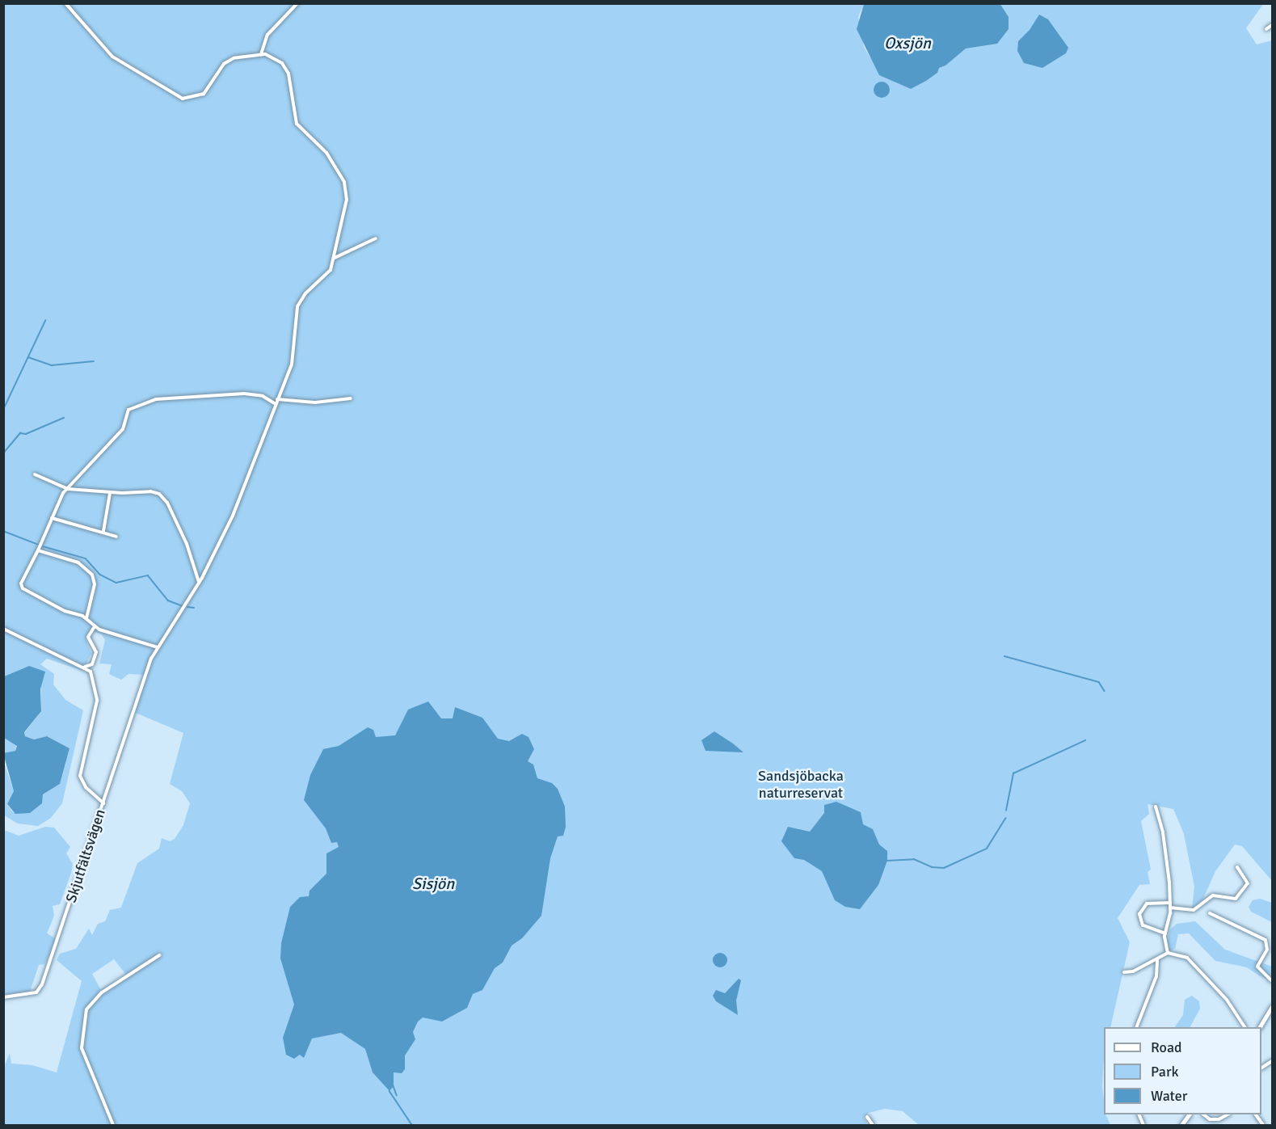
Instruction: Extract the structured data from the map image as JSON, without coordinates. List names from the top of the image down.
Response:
{
  "streets": {
    "street": ["Skjutfältsvägen"]
  },
  "water": ["Oxsjön", "Sisjön"],
  "parks": ["Sandsjöbacka naturreservat"],
  "legend": ["Road", "Park", "Water"]
}
